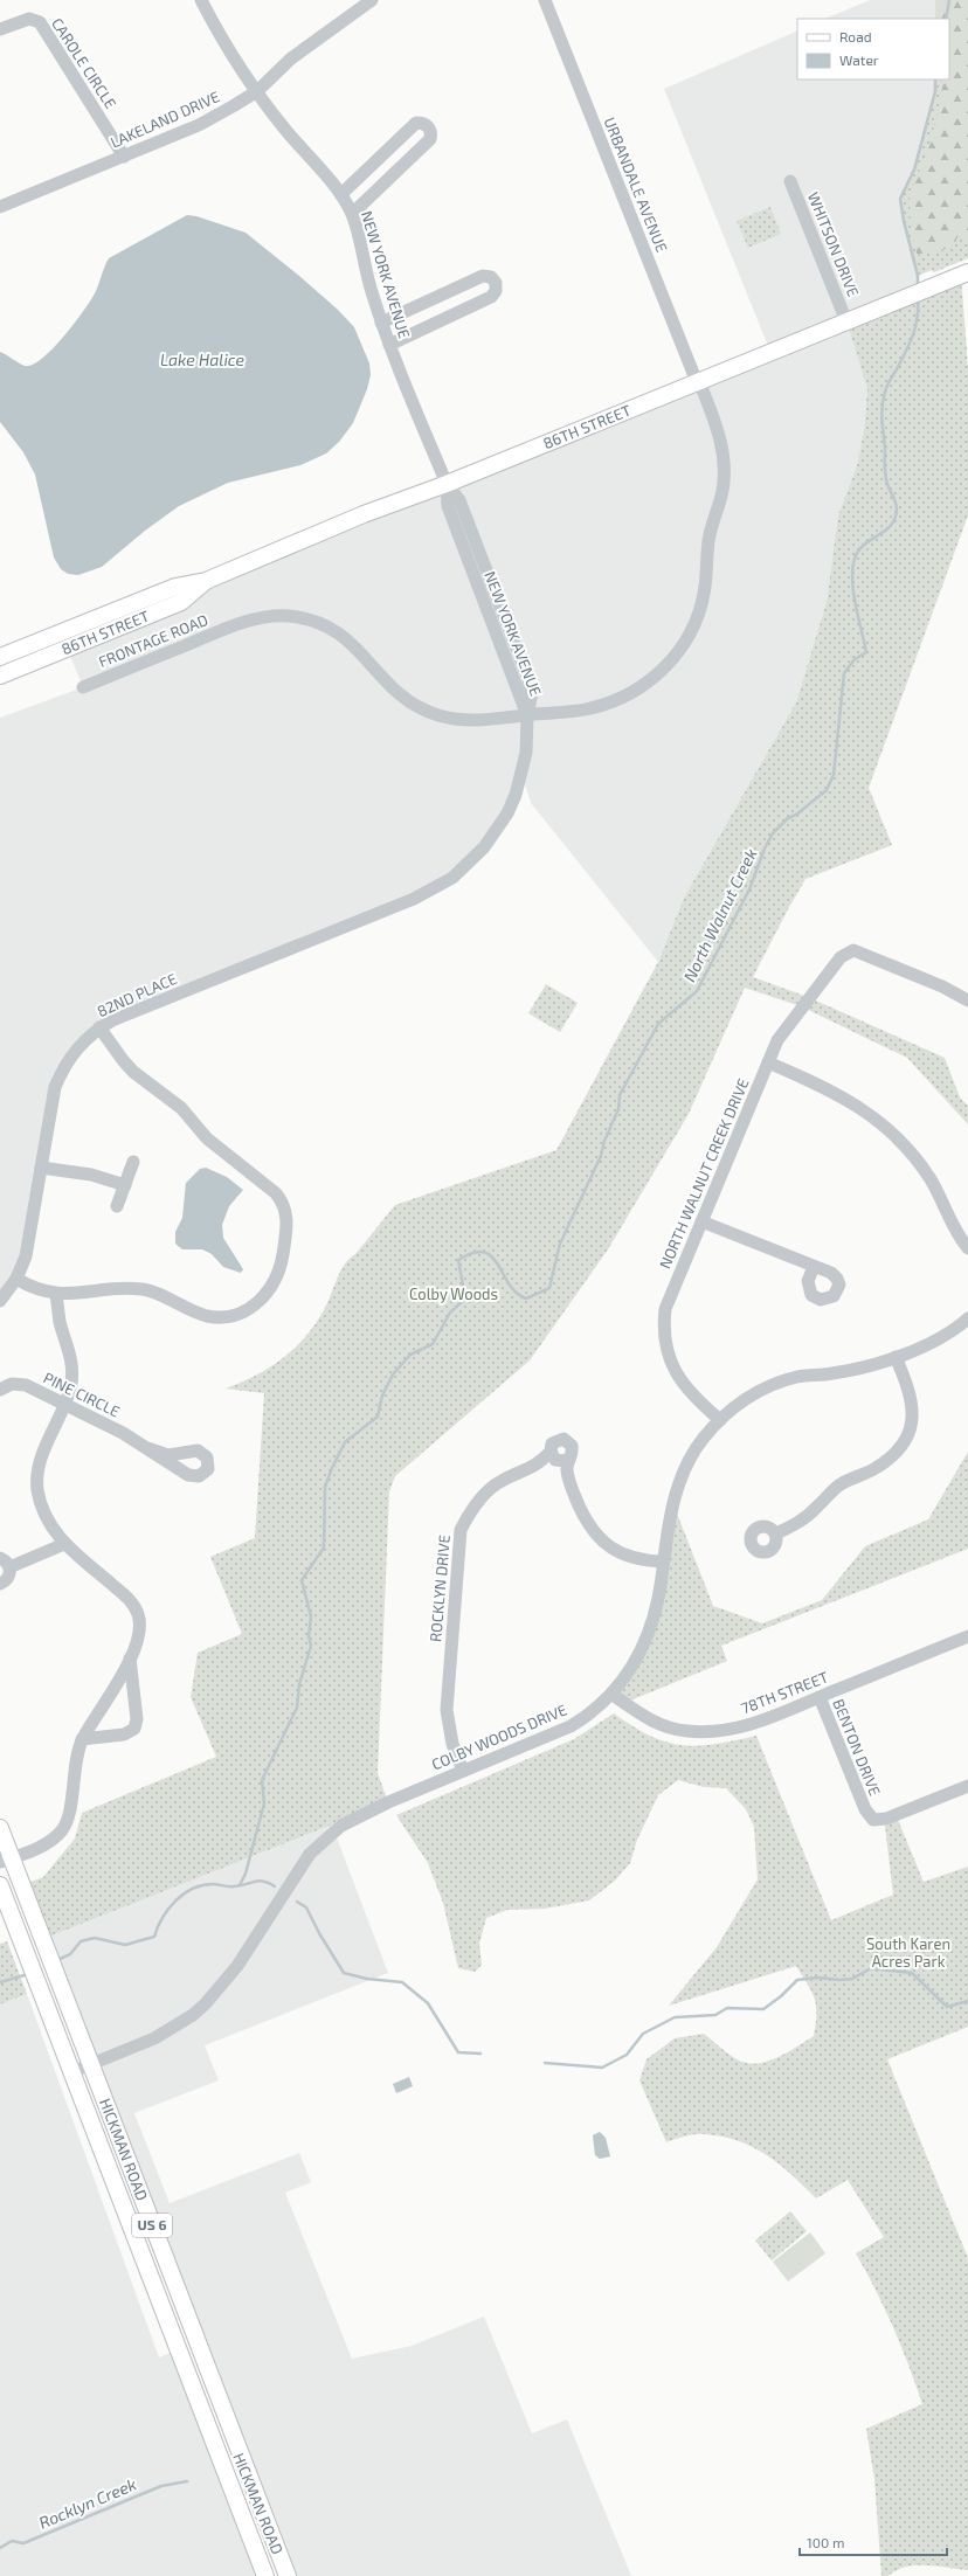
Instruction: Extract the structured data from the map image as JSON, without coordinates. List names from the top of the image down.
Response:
{
  "streets": {
    "main road": ["86TH STREET", "HICKMAN ROAD", "US 6"],
    "street": [
      "CAROLE CIRCLE",
      "LAKELAND DRIVE",
      "URBANDALE AVENUE",
      "WHITSON DRIVE",
      "NEW YORK AVENUE",
      "FRONTAGE ROAD",
      "82ND PLACE",
      "NORTH WALNUT CREEK DRIVE",
      "PINE CIRCLE",
      "ROCKLYN DRIVE",
      "78TH STREET",
      "COLBY WOODS DRIVE",
      "BENTON DRIVE"
    ]
  },
  "crossings": [
    ["CAROLE CIRCLE", "LAKELAND DRIVE"],
    ["LAKELAND DRIVE", "NEW YORK AVENUE"],
    ["URBANDALE AVENUE", "NEW YORK AVENUE"],
    ["URBANDALE AVENUE", "86TH STREET"],
    ["URBANDALE AVENUE", "FRONTAGE ROAD"],
    ["WHITSON DRIVE", "86TH STREET"],
    ["NEW YORK AVENUE", "86TH STREET"],
    ["NEW YORK AVENUE", "FRONTAGE ROAD"],
    ["NEW YORK AVENUE", "82ND PLACE"],
    ["NORTH WALNUT CREEK DRIVE", "COLBY WOODS DRIVE"],
    ["ROCKLYN DRIVE", "COLBY WOODS DRIVE"],
    ["78TH STREET", "COLBY WOODS DRIVE"],
    ["78TH STREET", "BENTON DRIVE"],
    ["COLBY WOODS DRIVE", "HICKMAN ROAD"]
  ],
  "water": ["Lake Halice", "North Walnut Creek", "Rocklyn Creek"],
  "parks": ["Colby Woods", "South Karen Acres Park"],
  "legend": ["Road", "Water"],
  "scale_bar": "100 m"
}
